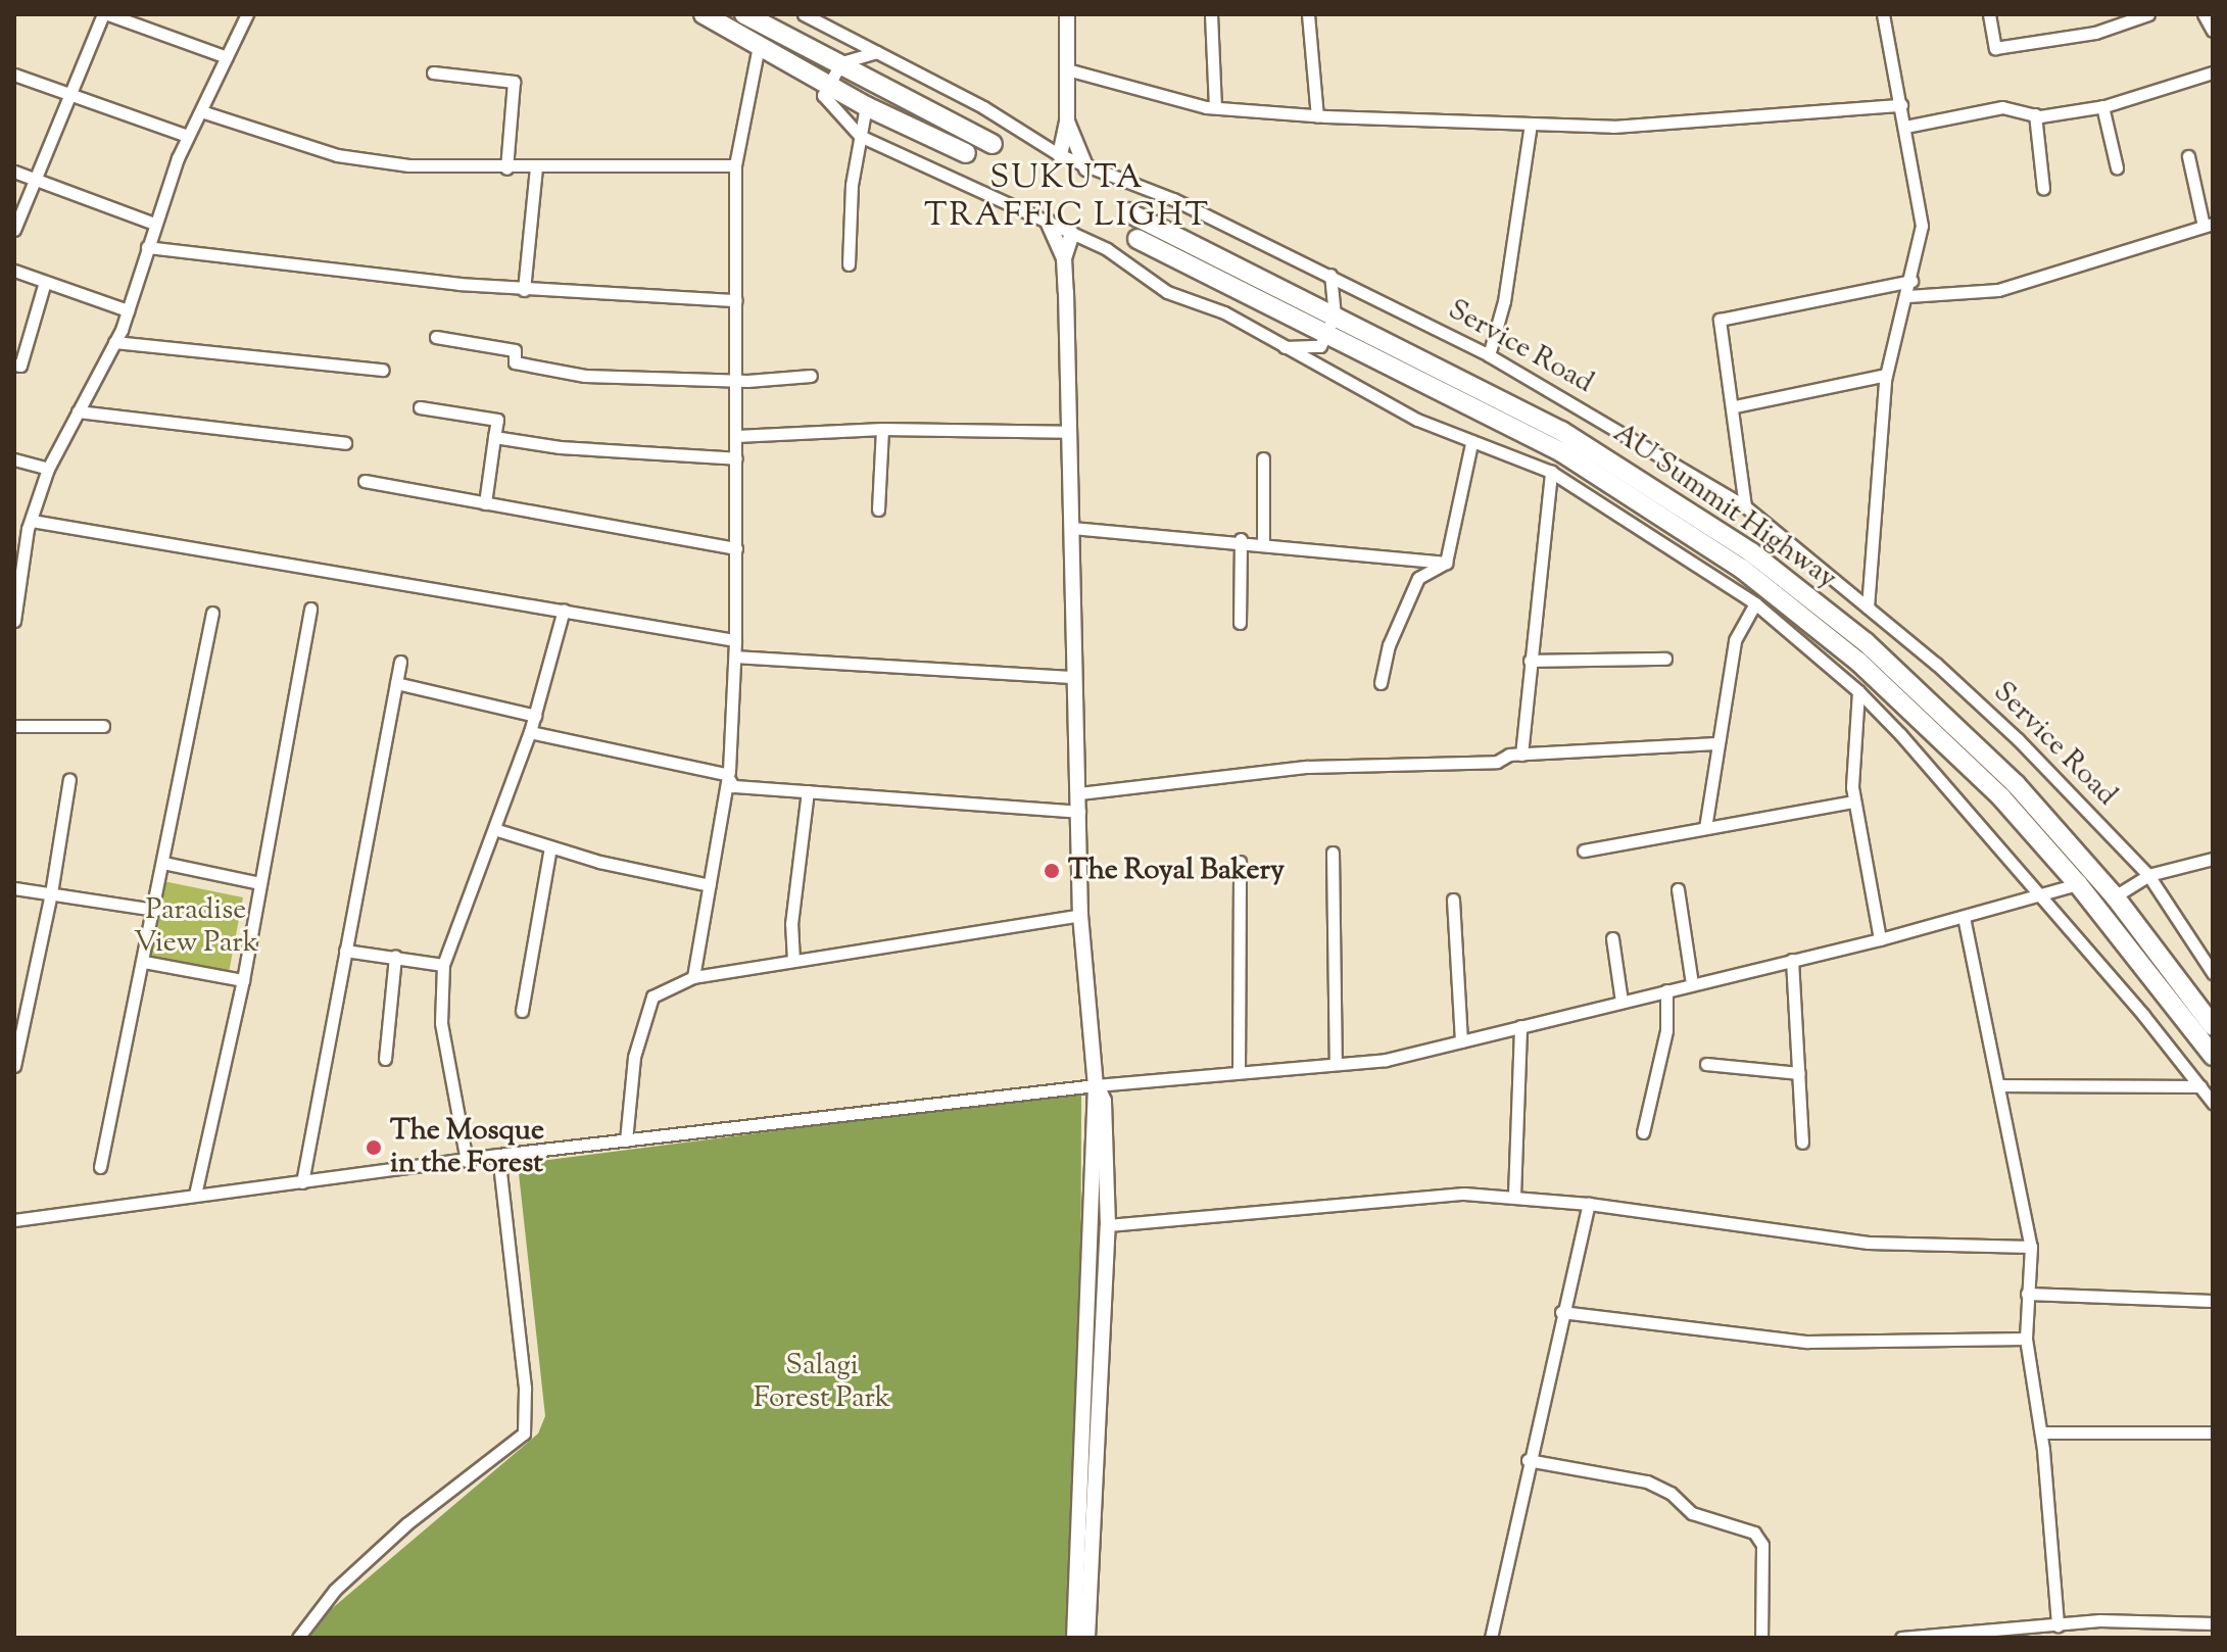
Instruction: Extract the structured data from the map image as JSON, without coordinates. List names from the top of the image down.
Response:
{
  "streets": {
    "main road": ["AU Summit Highway"],
    "street": ["Service Road"]
  },
  "districts": ["SUKUTA TRAFFIC LIGHT"],
  "parks": ["Paradise View Park", "Salagi Forest Park"],
  "places": ["The Royal Bakery", "The Mosque in the Forest"]
}
